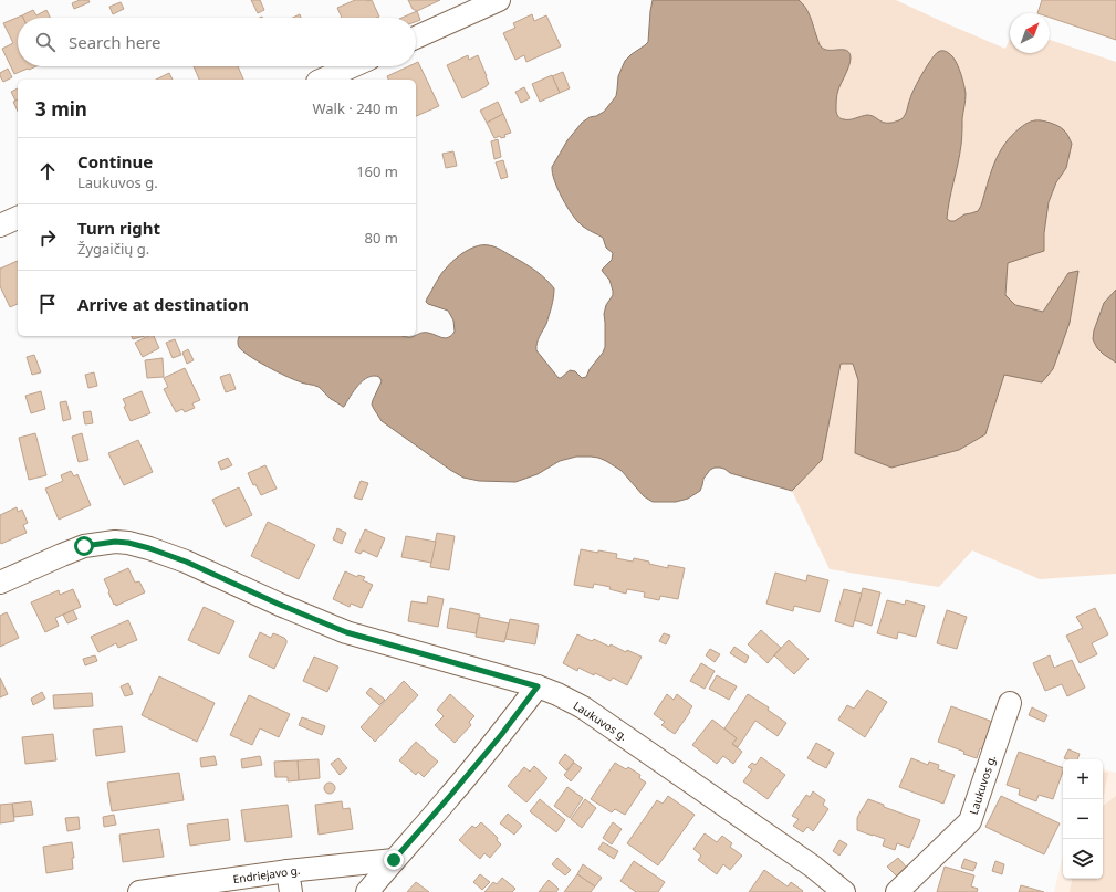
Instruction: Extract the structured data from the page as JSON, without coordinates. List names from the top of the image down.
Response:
{
  "streets": {
    "street": ["Laukuvos g.", "Endriejavo g."]
  },
  "north": "top right",
  "page": {
    "search": "Search here",
    "heading": ["3 min", "Walk · 240 m"],
    "list": [
      ["Continue", "Laukuvos g.", "160 m"],
      ["Turn right", "Žygaičių g.", "80 m"],
      "Arrive at destination"
    ],
    "map_buttons": ["+", "−"]
  }
}
